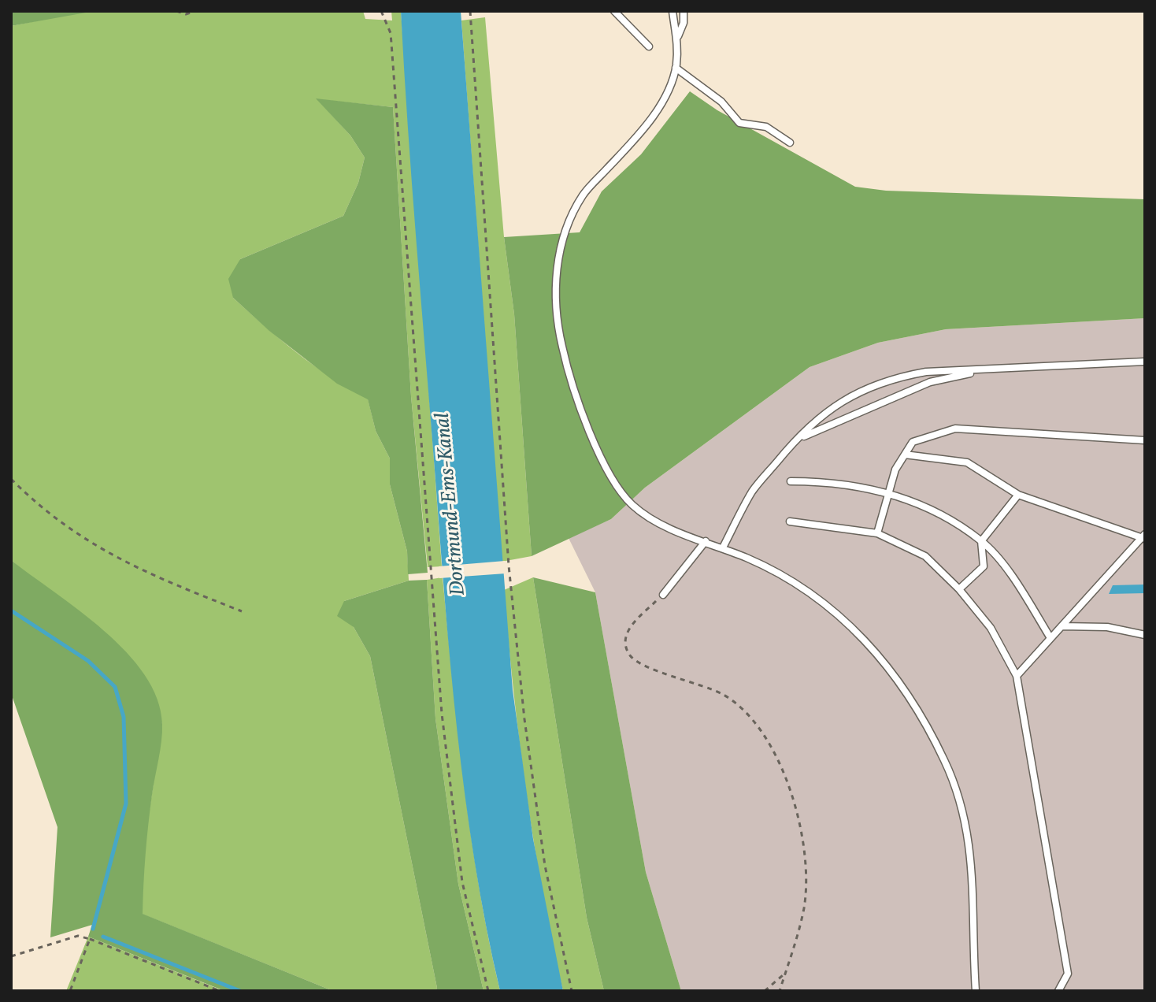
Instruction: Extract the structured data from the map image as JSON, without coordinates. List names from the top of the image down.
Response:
{
  "water": ["Dortmund-Ems-Kanal"]
}
